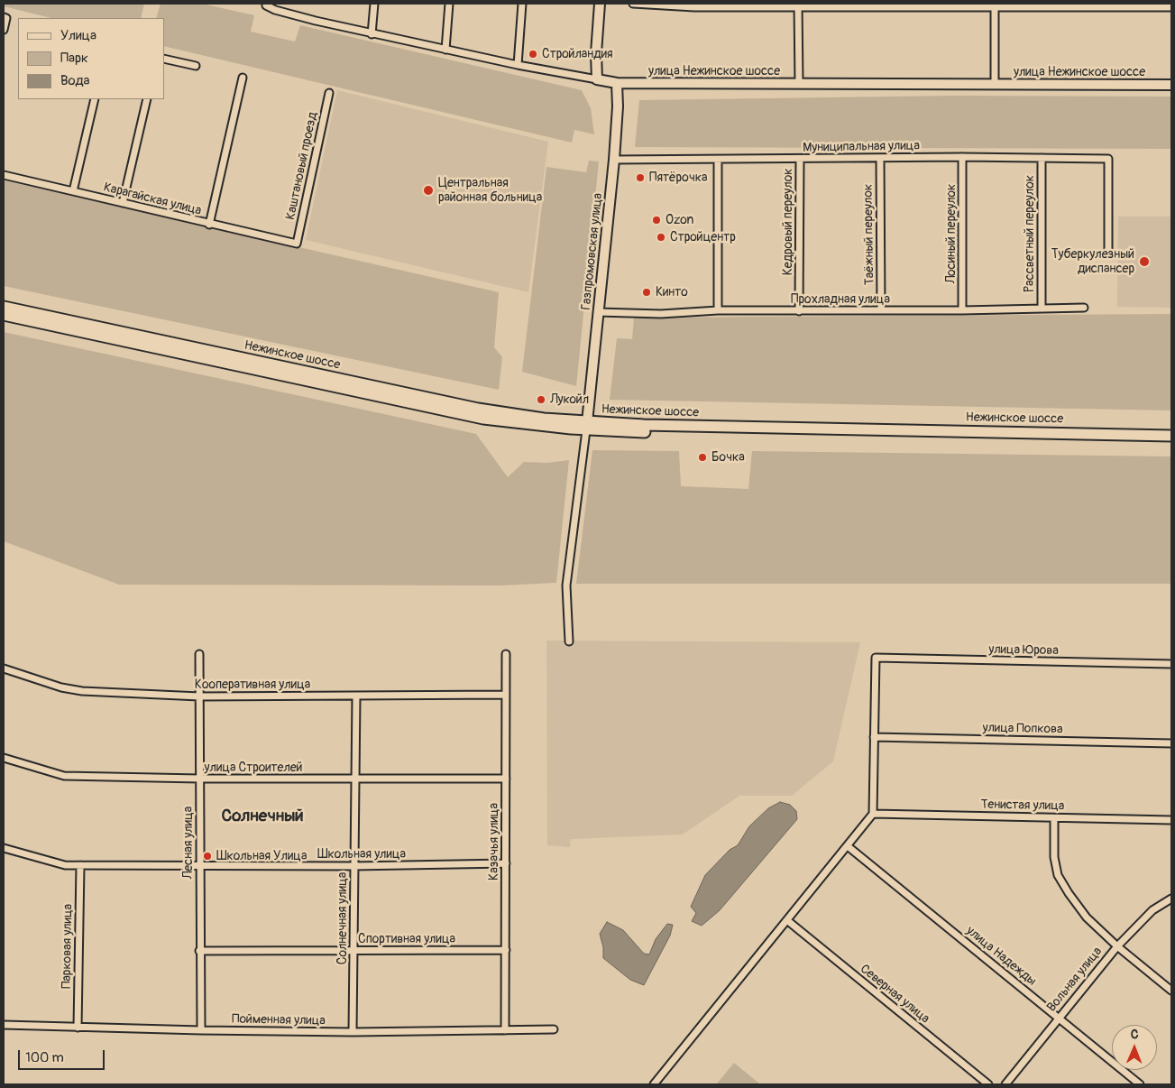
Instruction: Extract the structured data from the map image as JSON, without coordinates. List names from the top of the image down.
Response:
{
  "streets": {
    "main road": ["улица Нежинское шоссе", "Газпромовская улица", "Нежинское шоссе"],
    "street": [
      "Муниципальная улица",
      "Каштановый проезд",
      "Карагайская улица",
      "Кедровый переулок",
      "Лосиный переулок",
      "Рассветный переулок",
      "Таёжный переулок",
      "Прохладная улица",
      "улица Юрова",
      "Кооперативная улица",
      "улица Попкова",
      "улица Строителей",
      "Тенистая улица",
      "Казачья улица",
      "Лесная улица",
      "Школьная улица",
      "Солнечная улица",
      "Спортивная улица",
      "Парковая улица",
      "улица Надежды",
      "Вольная улица",
      "Северная улица",
      "Пойменная улица"
    ]
  },
  "crossings": [
    ["улица Нежинское шоссе", "Газпромовская улица"],
    ["Муниципальная улица", "Кедровый переулок"],
    ["Муниципальная улица", "Лосиный переулок"],
    ["Муниципальная улица", "Рассветный переулок"],
    ["Муниципальная улица", "Таёжный переулок"],
    ["Муниципальная улица", "Газпромовская улица"],
    ["Каштановый проезд", "Карагайская улица"],
    ["Кедровый переулок", "Прохладная улица"],
    ["Лосиный переулок", "Прохладная улица"],
    ["Рассветный переулок", "Прохладная улица"],
    ["Таёжный переулок", "Прохладная улица"],
    ["Газпромовская улица", "Прохладная улица"],
    ["Газпромовская улица", "Нежинское шоссе"],
    ["улица Юрова", "улица Попкова"],
    ["Кооперативная улица", "Казачья улица"],
    ["Кооперативная улица", "Лесная улица"],
    ["Кооперативная улица", "Солнечная улица"],
    ["улица Строителей", "Казачья улица"],
    ["улица Строителей", "Лесная улица"],
    ["улица Строителей", "Солнечная улица"],
    ["Казачья улица", "Школьная улица"],
    ["Казачья улица", "Спортивная улица"],
    ["Казачья улица", "Пойменная улица"],
    ["Лесная улица", "Школьная улица"],
    ["Лесная улица", "Спортивная улица"],
    ["Лесная улица", "Пойменная улица"],
    ["Школьная улица", "Солнечная улица"],
    ["Школьная улица", "Парковая улица"],
    ["Солнечная улица", "Спортивная улица"],
    ["Солнечная улица", "Пойменная улица"],
    ["Парковая улица", "Пойменная улица"],
    ["улица Надежды", "Вольная улица"]
  ],
  "districts": ["Солнечный"],
  "places": [
    "Стройландия",
    "Пятёрочка",
    "Центральная районная больница",
    "Ozon",
    "Стройцентр",
    "Туберкулезный диспансер",
    "Кинто",
    "Лукойл",
    "Бочка",
    "Школьная Улица"
  ],
  "legend": ["Улица", "Парк", "Вода"],
  "scale_bar": "100 m",
  "north": "top"
}
